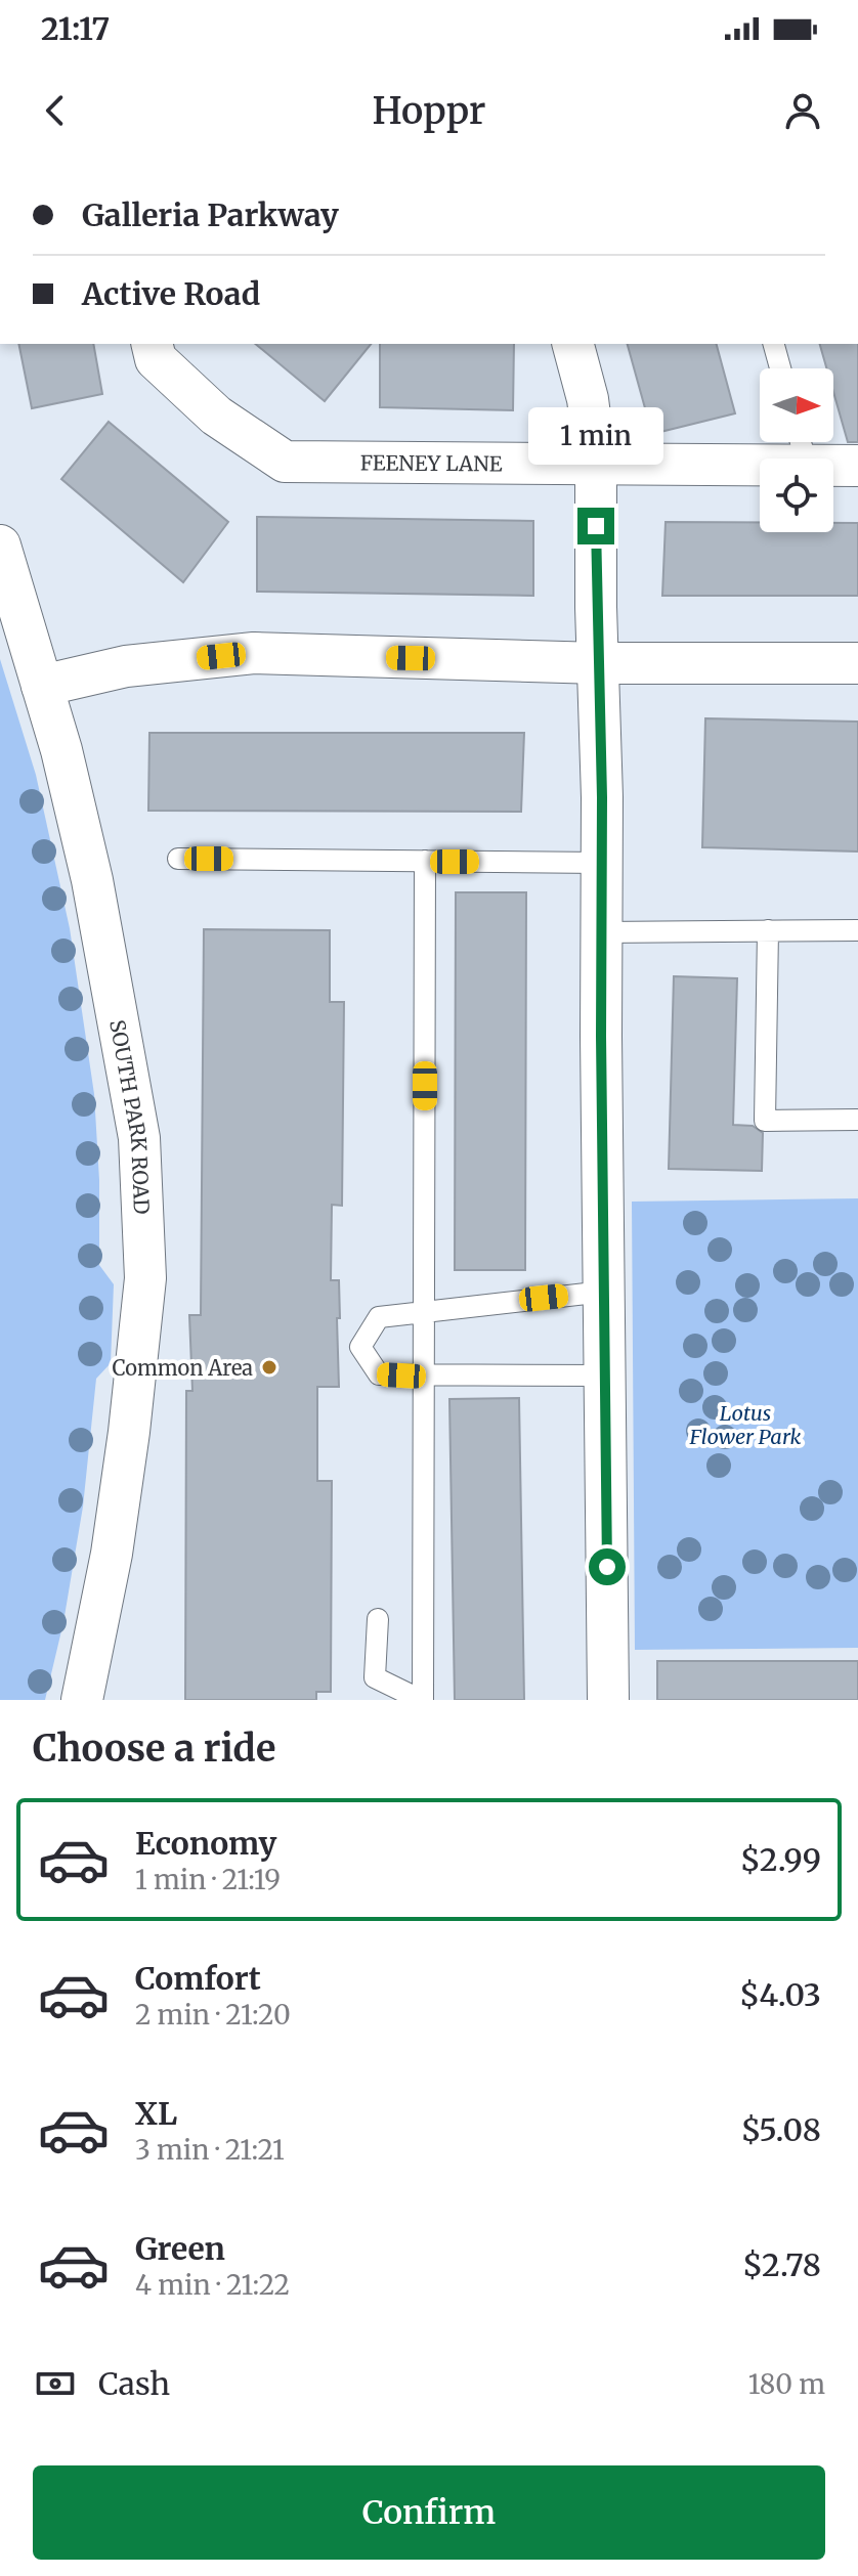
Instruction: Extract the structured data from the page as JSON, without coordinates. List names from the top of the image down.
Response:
{
  "streets": {
    "street": ["FEENEY LANE", "SOUTH PARK ROAD"]
  },
  "parks": ["Lotus Flower Park"],
  "places": ["Common Area"],
  "north": "right",
  "page": {
    "status": "21:17",
    "header": "Hoppr",
    "banner": ["Galleria Parkway", "Active Road"],
    "bubble": "1 min",
    "heading": "Choose a ride",
    "list": [
      {
        "name": "Economy",
        "note": "1 min · 21:19",
        "value": "$2.99"
      },
      {
        "name": "Comfort",
        "note": "2 min · 21:20",
        "value": "$4.03"
      },
      {
        "name": "XL",
        "note": "3 min · 21:21",
        "value": "$5.08"
      },
      {
        "name": "Green",
        "note": "4 min · 21:22",
        "value": "$2.78"
      }
    ],
    "pay": ["Cash", "180 m"],
    "buttons": "Confirm"
  }
}
